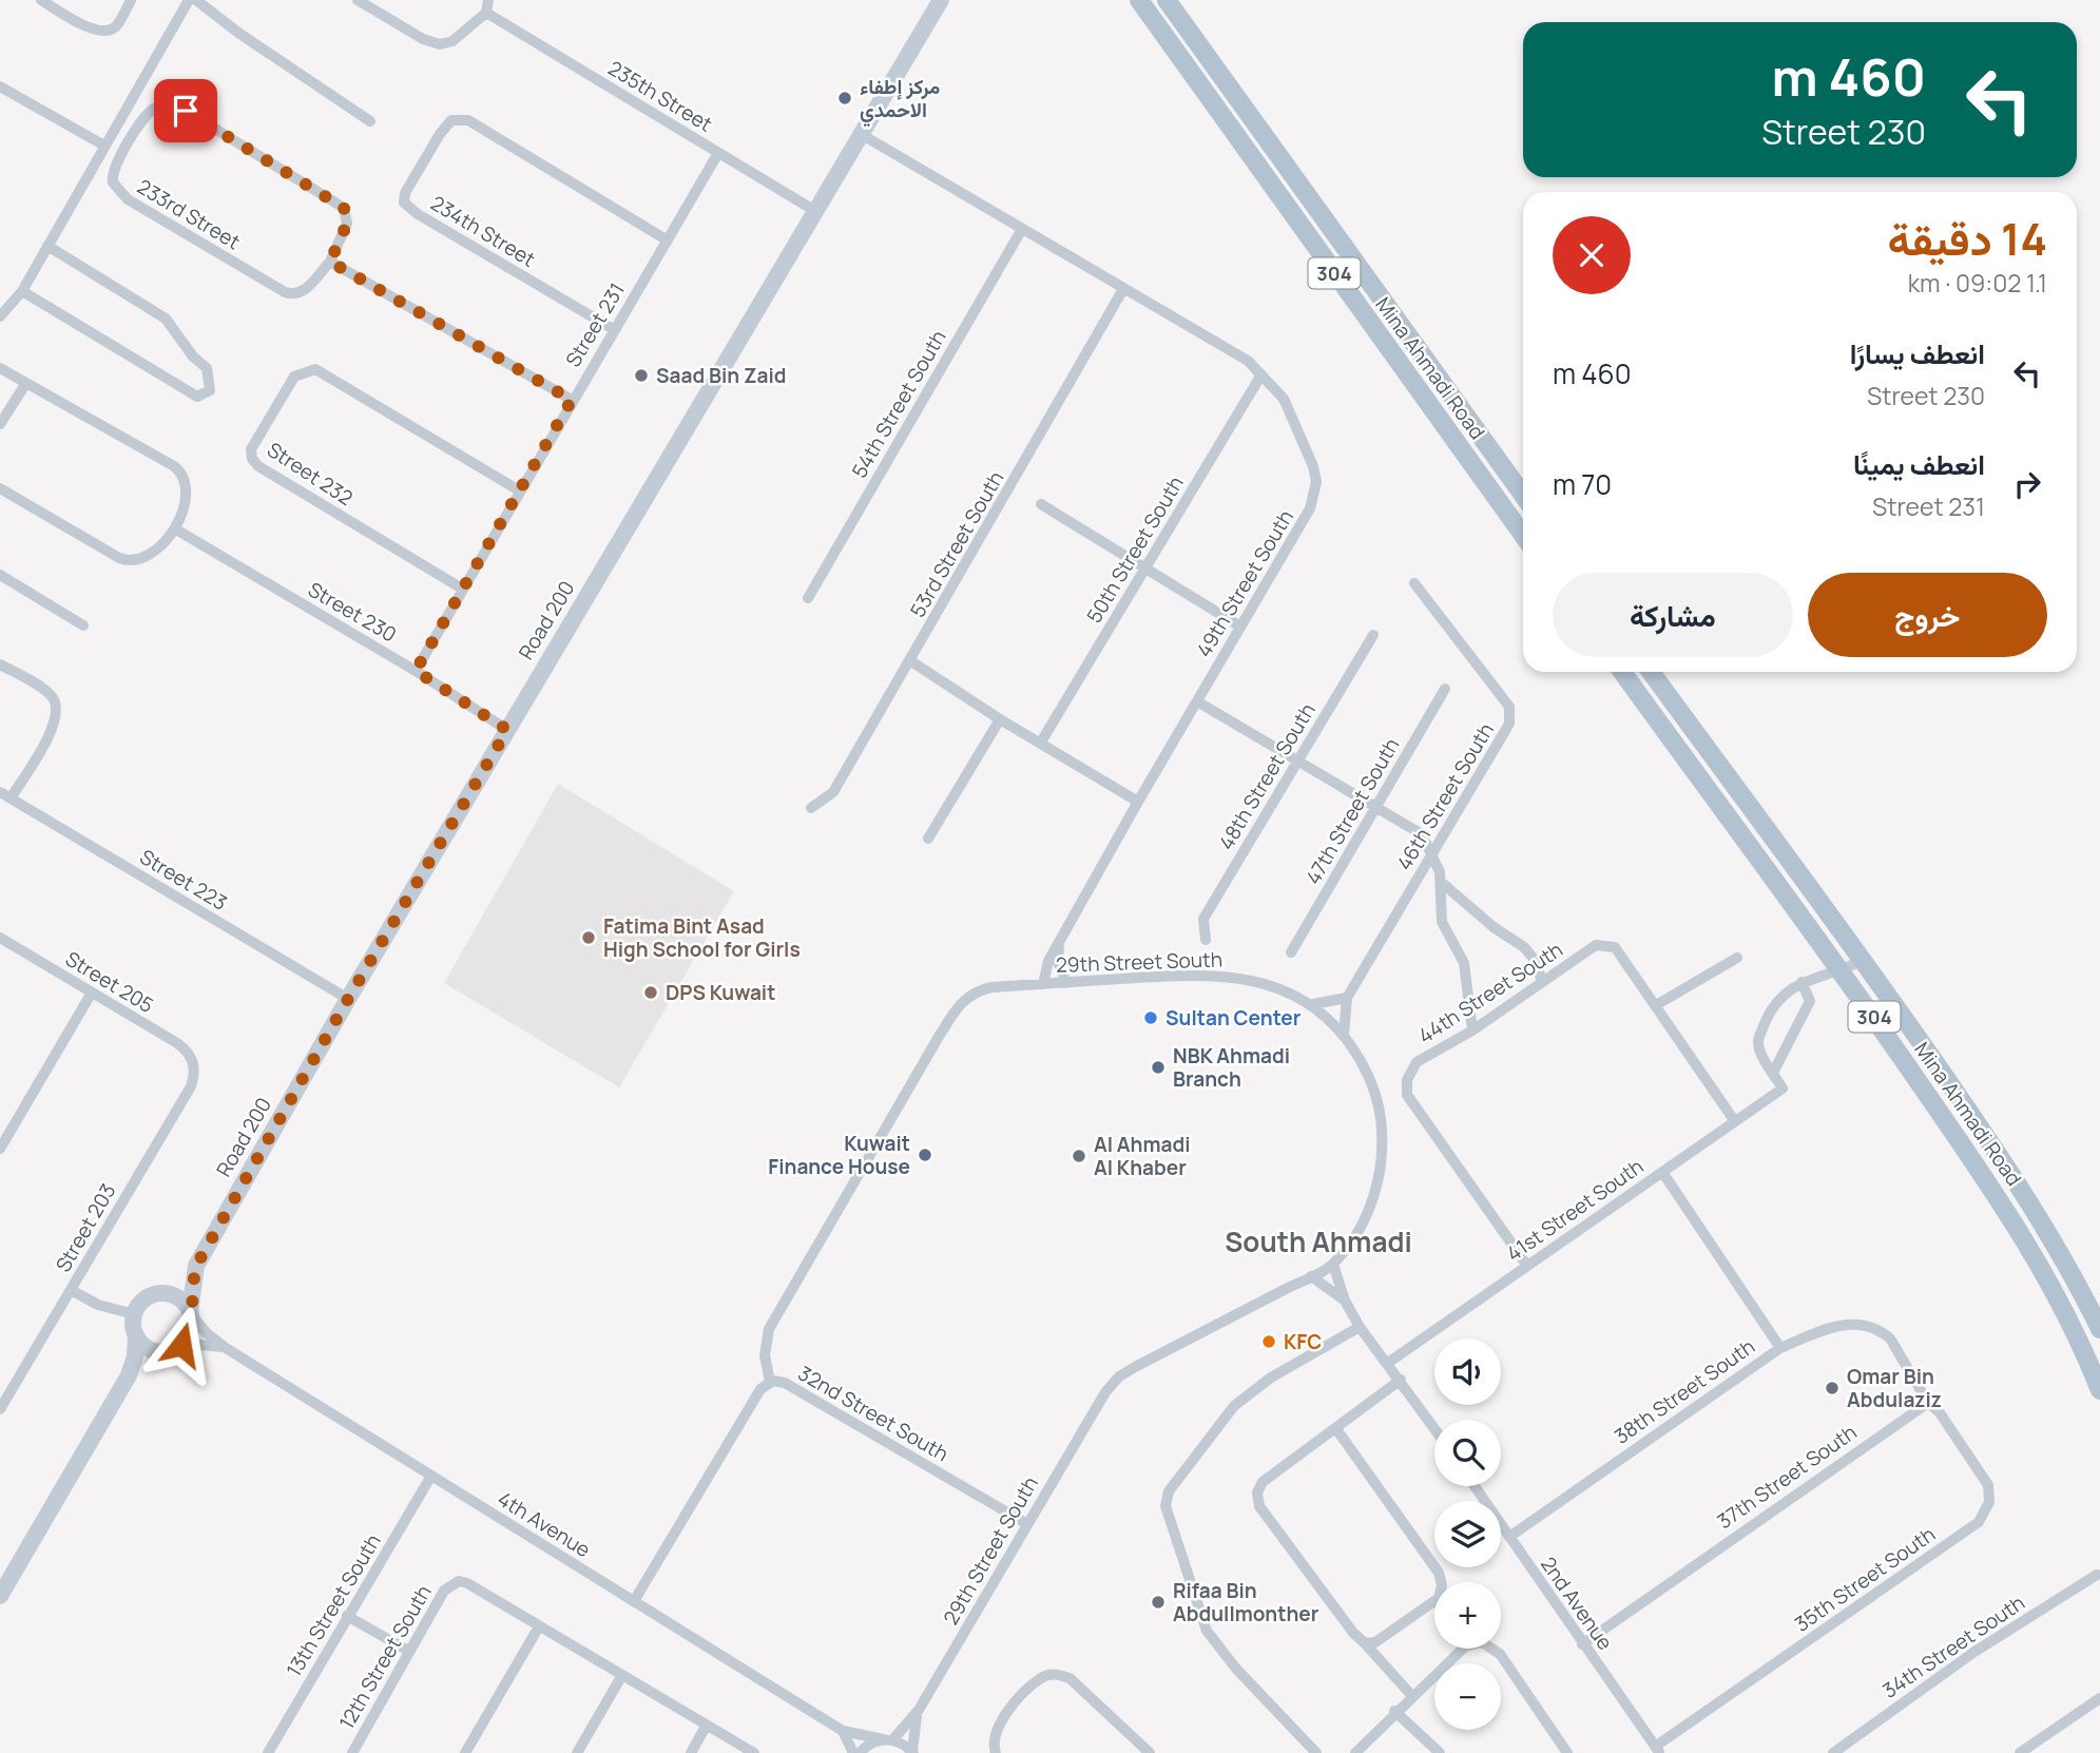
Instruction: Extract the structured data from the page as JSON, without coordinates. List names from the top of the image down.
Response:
{
  "streets": {
    "main road": ["304", "Mina Ahmadi Road", "Road 200"],
    "street": [
      "235th Street",
      "233rd Street",
      "234th Street",
      "Street 231",
      "54th Street South",
      "Street 232",
      "53rd Street South",
      "50th Street South",
      "49th Street South",
      "Street 230",
      "48th Street South",
      "46th Street South",
      "47th Street South",
      "Street 223",
      "29th Street South",
      "Street 205",
      "44th Street South",
      "41st Street South",
      "Street 203",
      "38th Street South",
      "32nd Street South",
      "37th Street South",
      "4th Avenue",
      "35th Street South",
      "2nd Avenue",
      "13th Street South",
      "34th Street South",
      "12th Street South"
    ]
  },
  "crossings": [
    ["235th Street", "Street 231"],
    ["235th Street", "Road 200"],
    ["234th Street", "Street 231"],
    ["Street 231", "Street 232"],
    ["Street 231", "Street 230"],
    ["54th Street South", "49th Street South"],
    ["53rd Street South", "49th Street South"],
    ["50th Street South", "49th Street South"],
    ["49th Street South", "Road 200"],
    ["49th Street South", "29th Street South"],
    ["Street 230", "Road 200"],
    ["Road 200", "Street 223"],
    ["Road 200", "4th Avenue"],
    ["46th Street South", "29th Street South"],
    ["29th Street South", "32nd Street South"],
    ["29th Street South", "4th Avenue"],
    ["Street 205", "Street 203"],
    ["44th Street South", "41st Street South"],
    ["41st Street South", "38th Street South"],
    ["38th Street South", "2nd Avenue"],
    ["32nd Street South", "4th Avenue"],
    ["37th Street South", "35th Street South"],
    ["37th Street South", "2nd Avenue"],
    ["4th Avenue", "13th Street South"],
    ["35th Street South", "2nd Avenue"]
  ],
  "districts": ["South Ahmadi"],
  "places": [
    "مركز إطفاء الاحمدي",
    "Saad Bin Zaid",
    "Fatima Bint Asad High School for Girls",
    "DPS Kuwait",
    "Sultan Center",
    "NBK Ahmadi Branch",
    "Kuwait Finance House",
    "Al Ahmadi Al Khaber",
    "KFC",
    "Omar Bin Abdulaziz",
    "Rifaa Bin Abdullmonther"
  ],
  "page": {
    "turn": ["460 m", "Street 230"],
    "heading": ["14 دقيقة", "1.1 km · 09:02"],
    "list": [
      {
        "name": "انعطف يسارًا",
        "note": "Street 230",
        "value": "460 m"
      },
      {
        "name": "انعطف يمينًا",
        "note": "Street 231",
        "value": "70 m"
      }
    ],
    "buttons": ["خروج", "مشاركة"],
    "map_buttons": ["+", "−"]
  }
}
